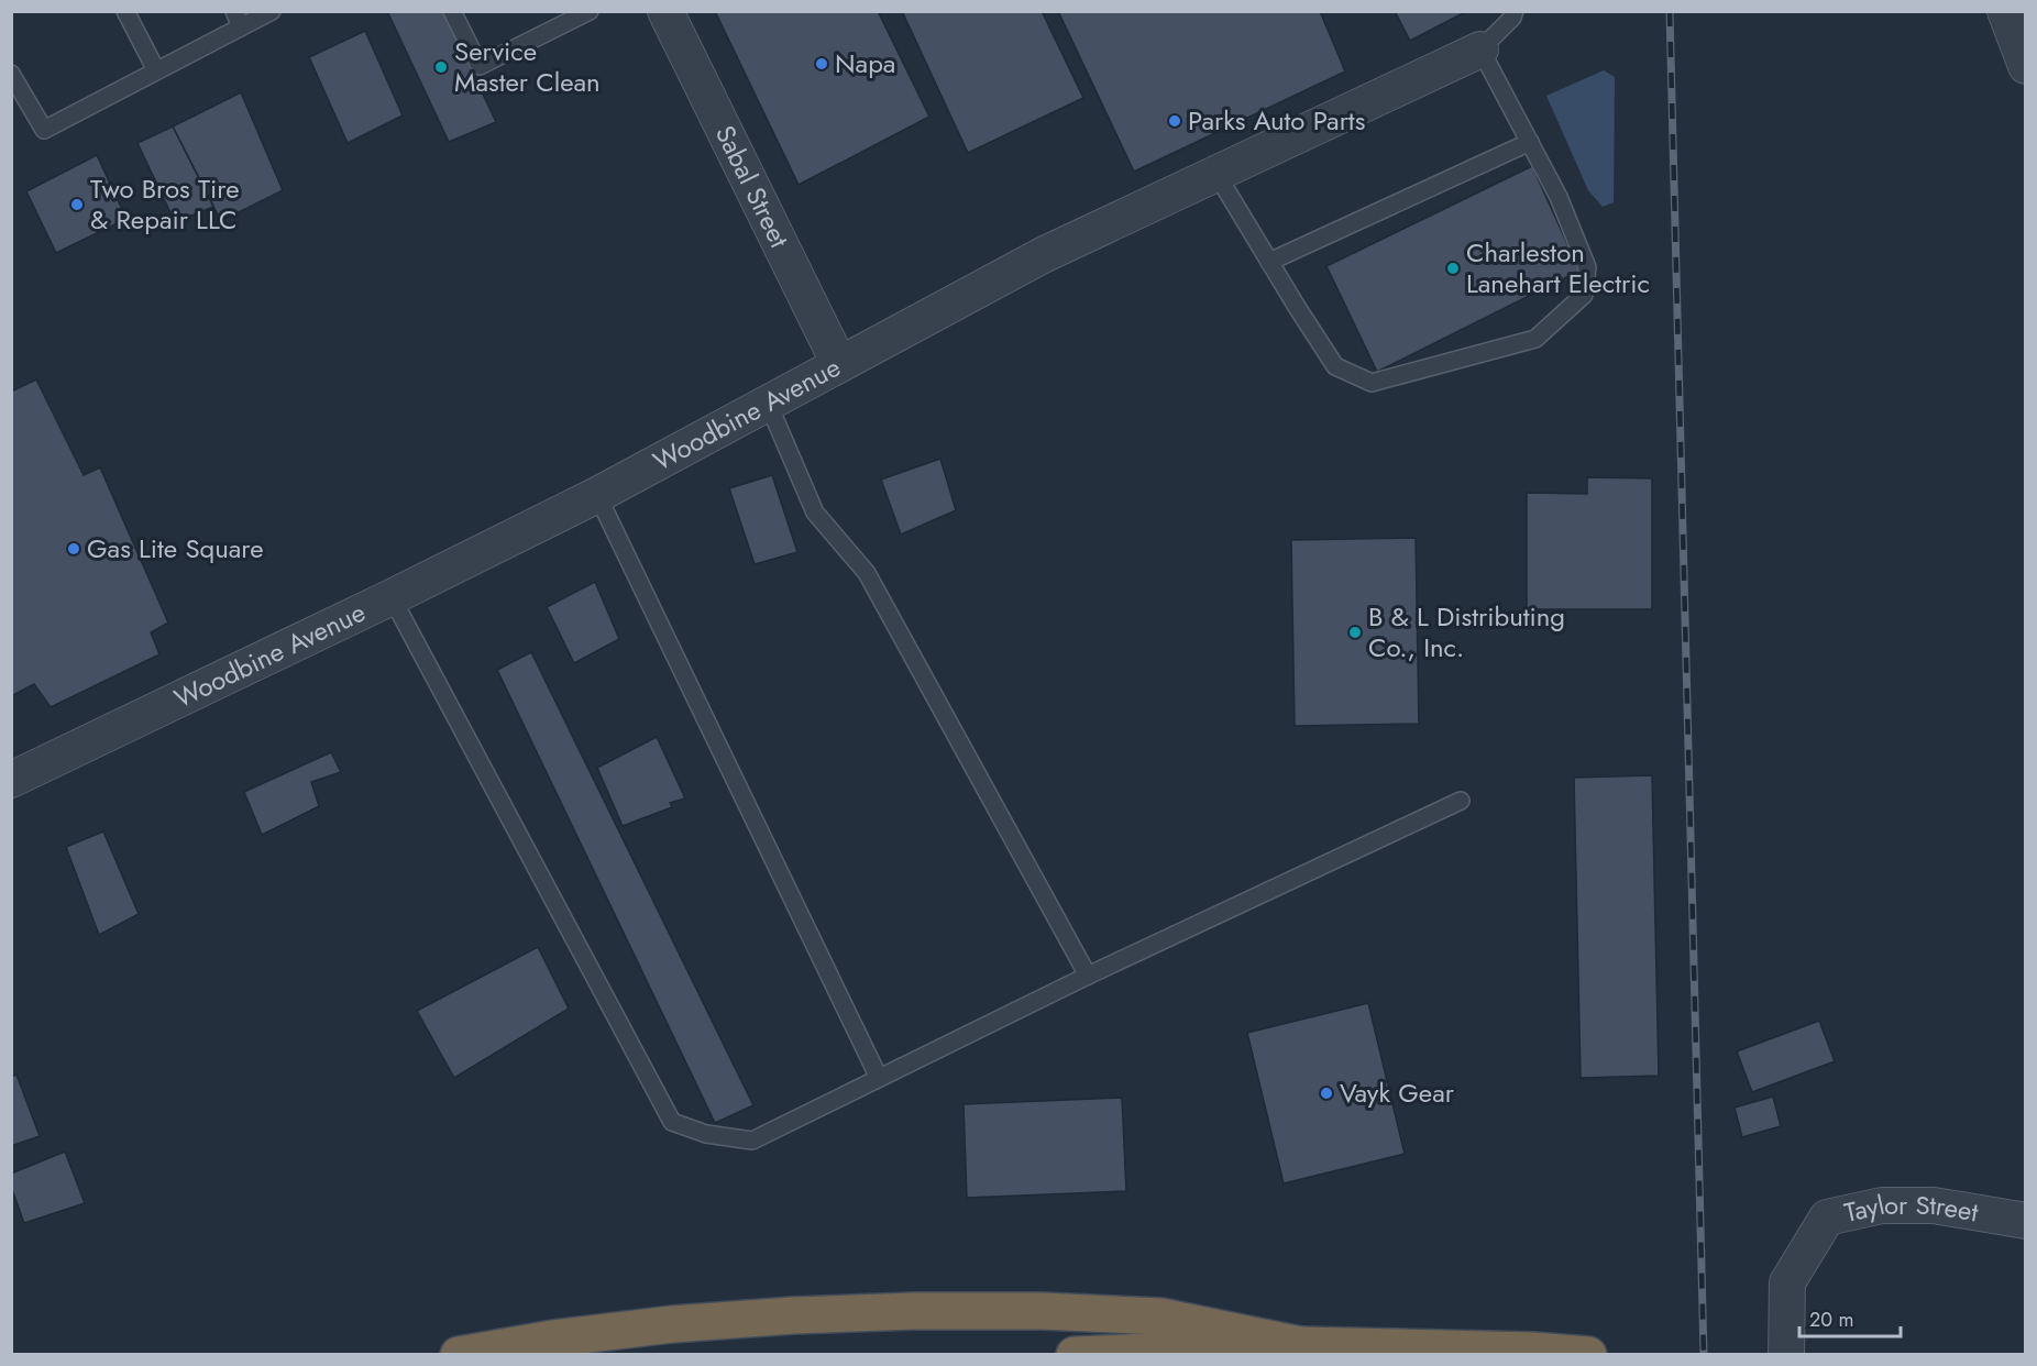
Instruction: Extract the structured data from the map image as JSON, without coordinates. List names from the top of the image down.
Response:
{
  "streets": {
    "street": ["Sabal Street", "Woodbine Avenue", "Taylor Street"]
  },
  "crossings": [
    ["Sabal Street", "Woodbine Avenue"]
  ],
  "places": [
    "Napa",
    "Service Master Clean",
    "Parks Auto Parts",
    "Two Bros Tire & Repair LLC",
    "Charleston Lanehart Electric",
    "Gas Lite Square",
    "B & L Distributing Co., Inc.",
    "Vayk Gear"
  ],
  "scale_bar": "20 m"
}
